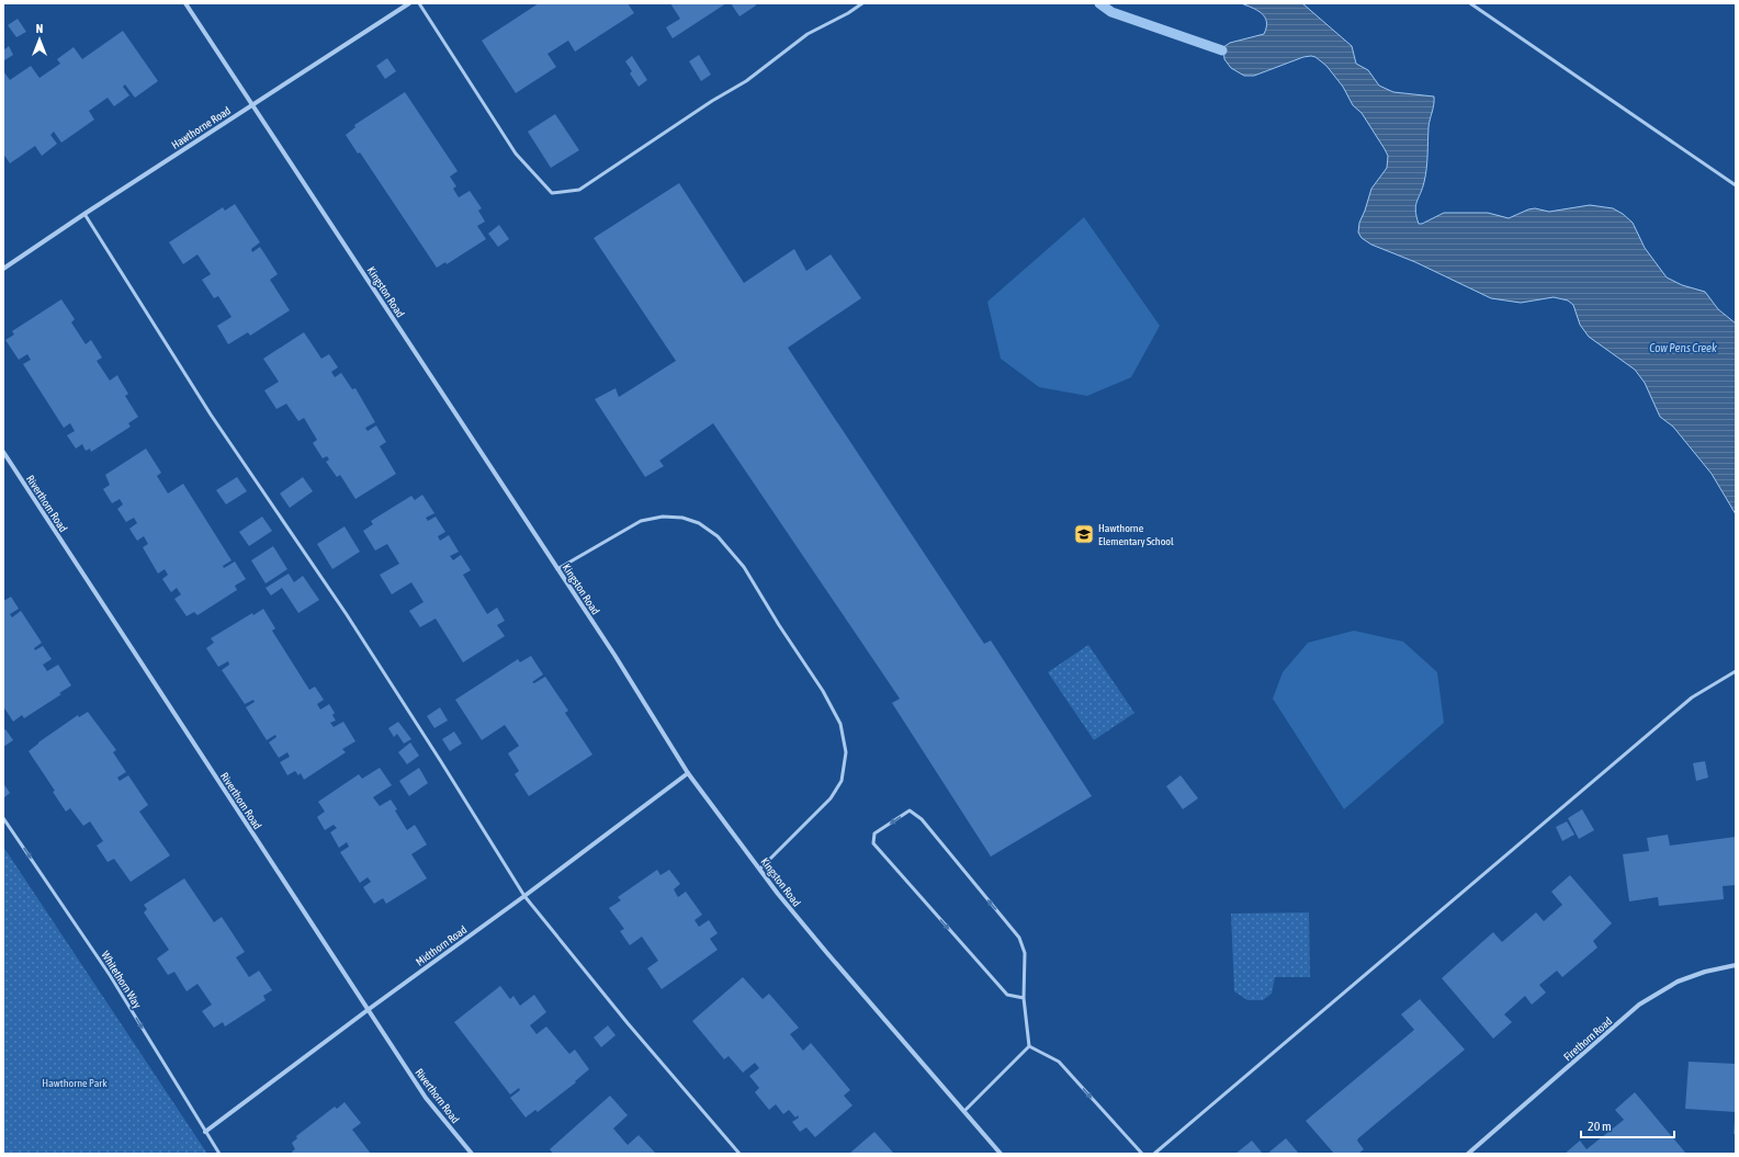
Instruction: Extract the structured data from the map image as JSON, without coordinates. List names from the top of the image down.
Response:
{
  "streets": {
    "street": [
      "Hawthorne Road",
      "Kingston Road",
      "Riverthorn Road",
      "Midthorn Road",
      "Firethorn Road"
    ],
    "lane": ["Whitethorn Way"]
  },
  "crossings": [
    ["Hawthorne Road", "Kingston Road"],
    ["Kingston Road", "Midthorn Road"],
    ["Riverthorn Road", "Midthorn Road"],
    ["Midthorn Road", "Whitethorn Way"]
  ],
  "one_way": ["Whitethorn Way"],
  "water": ["Cow Pens Creek"],
  "parks": ["Hawthorne Park"],
  "places": {
    "school or university": ["Hawthorne Elementary School"]
  },
  "scale_bar": "20 m",
  "north": "top"
}
